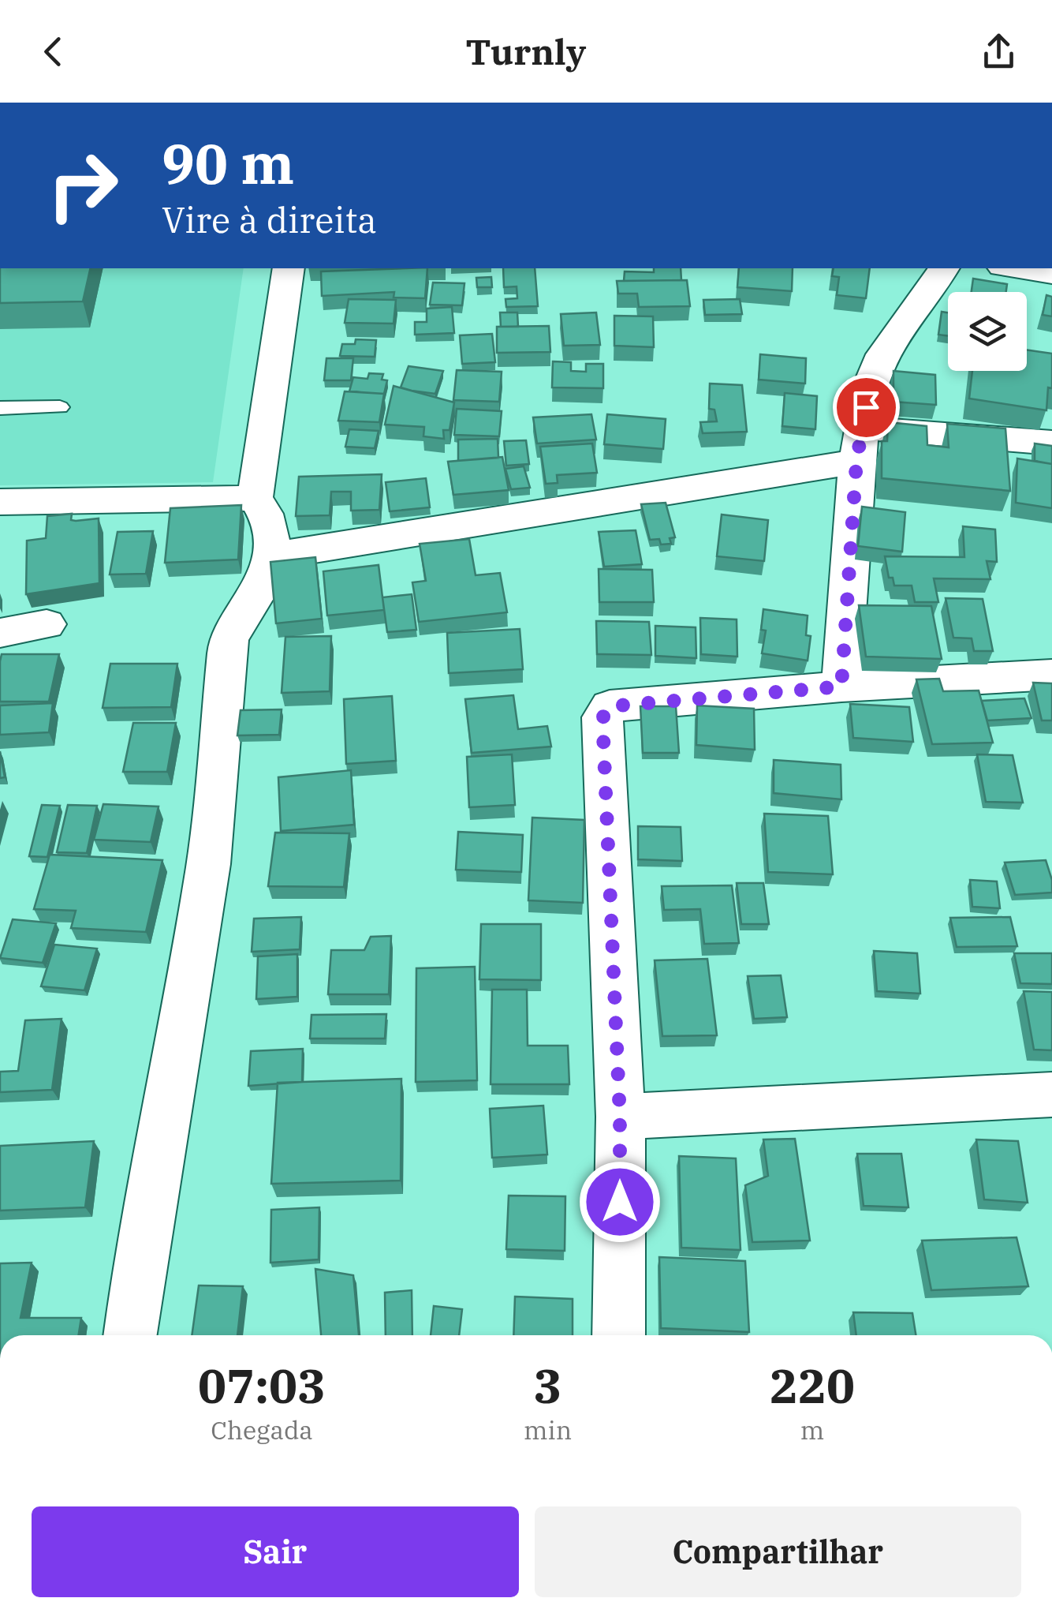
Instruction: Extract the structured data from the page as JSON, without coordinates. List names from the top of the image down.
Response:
{
  "page": {
    "header": "Turnly",
    "turn": ["90 m", "Vire à direita"],
    "eta": [
      "07:03",
      "Chegada",
      "3",
      "min",
      "220",
      "m"
    ],
    "buttons": ["Sair", "Compartilhar"]
  }
}
